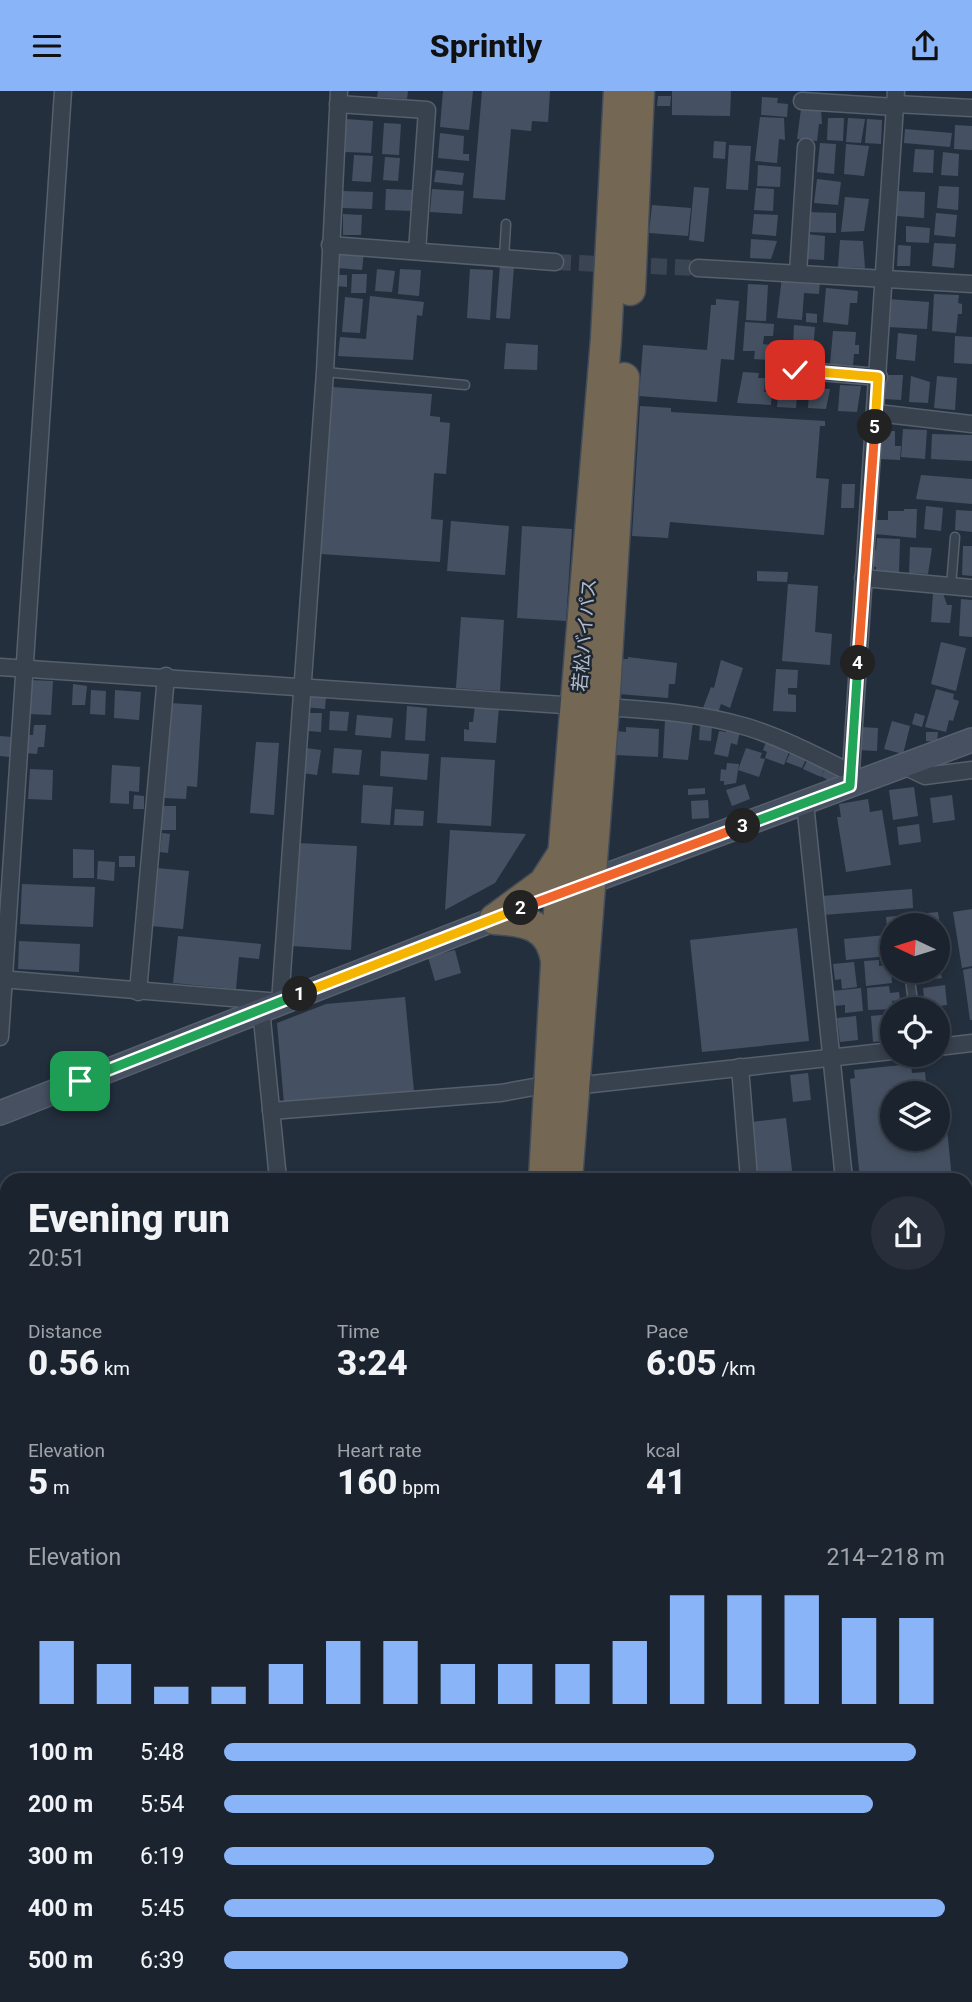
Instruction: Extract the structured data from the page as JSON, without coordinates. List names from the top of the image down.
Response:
{
  "streets": {
    "highway": ["若松バイパス"]
  },
  "north": "left",
  "page": {
    "header": "Sprintly",
    "pins": [
      "5",
      "4",
      "3",
      "2",
      "1"
    ],
    "heading": ["Evening run", "20:51"],
    "stats": [
      ["Distance", "0.56 km"],
      ["Time", "3:24"],
      ["Pace", "6:05 /km"],
      ["Elevation", "5 m"],
      ["Heart rate", "160 bpm"],
      ["kcal", "41"]
    ],
    "chart": ["Elevation", "214–218 m"],
    "list": [
      {
        "name": "100 m",
        "note": "5:48"
      },
      {
        "name": "200 m",
        "note": "5:54"
      },
      {
        "name": "300 m",
        "note": "6:19"
      },
      {
        "name": "400 m",
        "note": "5:45"
      },
      {
        "name": "500 m",
        "note": "6:39"
      }
    ]
  }
}
